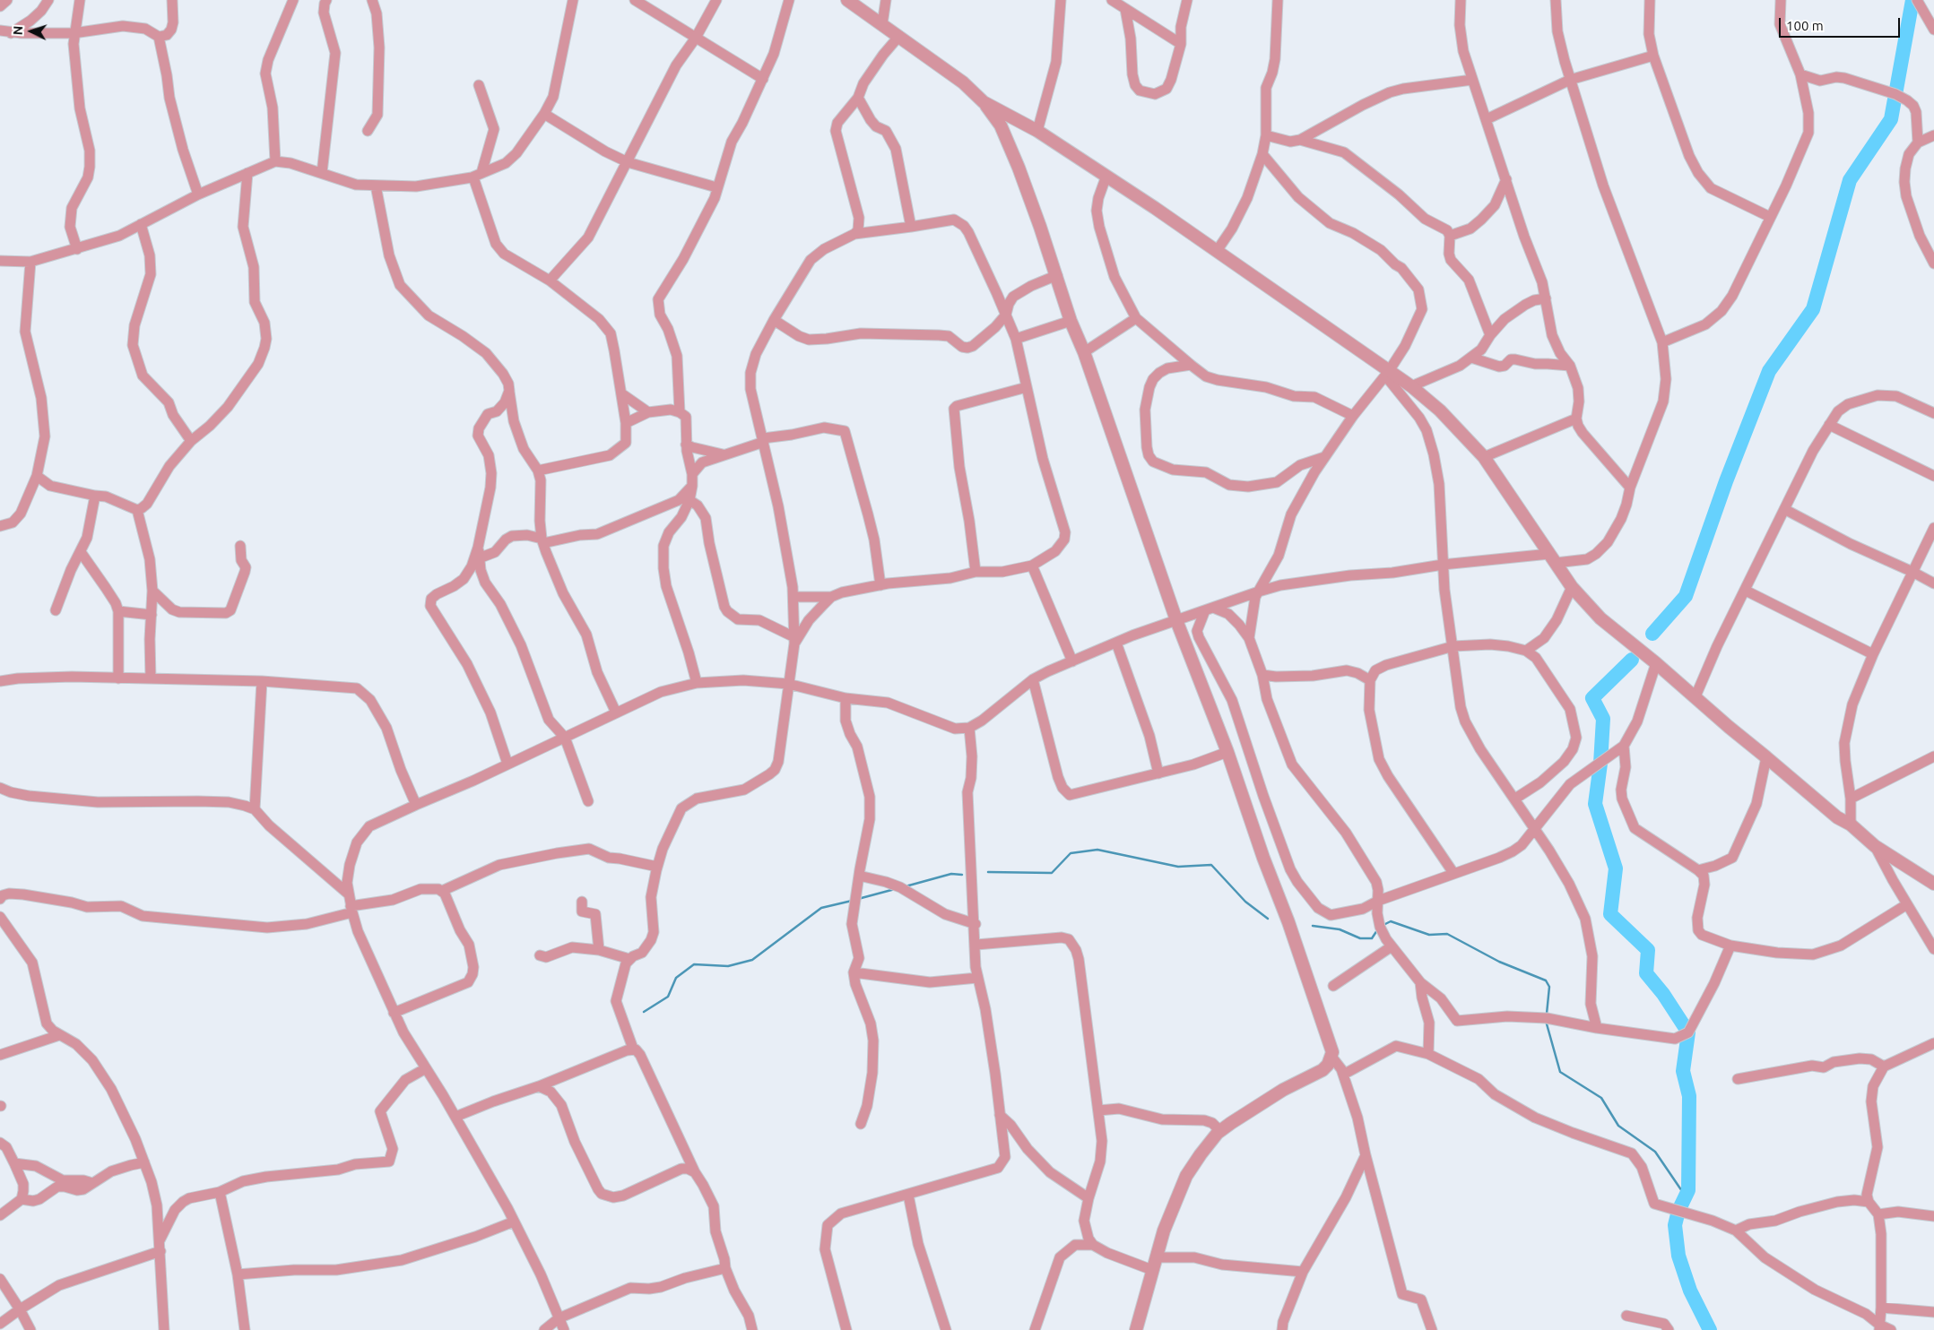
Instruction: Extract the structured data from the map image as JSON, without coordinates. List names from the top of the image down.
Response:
{
  "scale_bar": "100 m",
  "north": "left"
}
